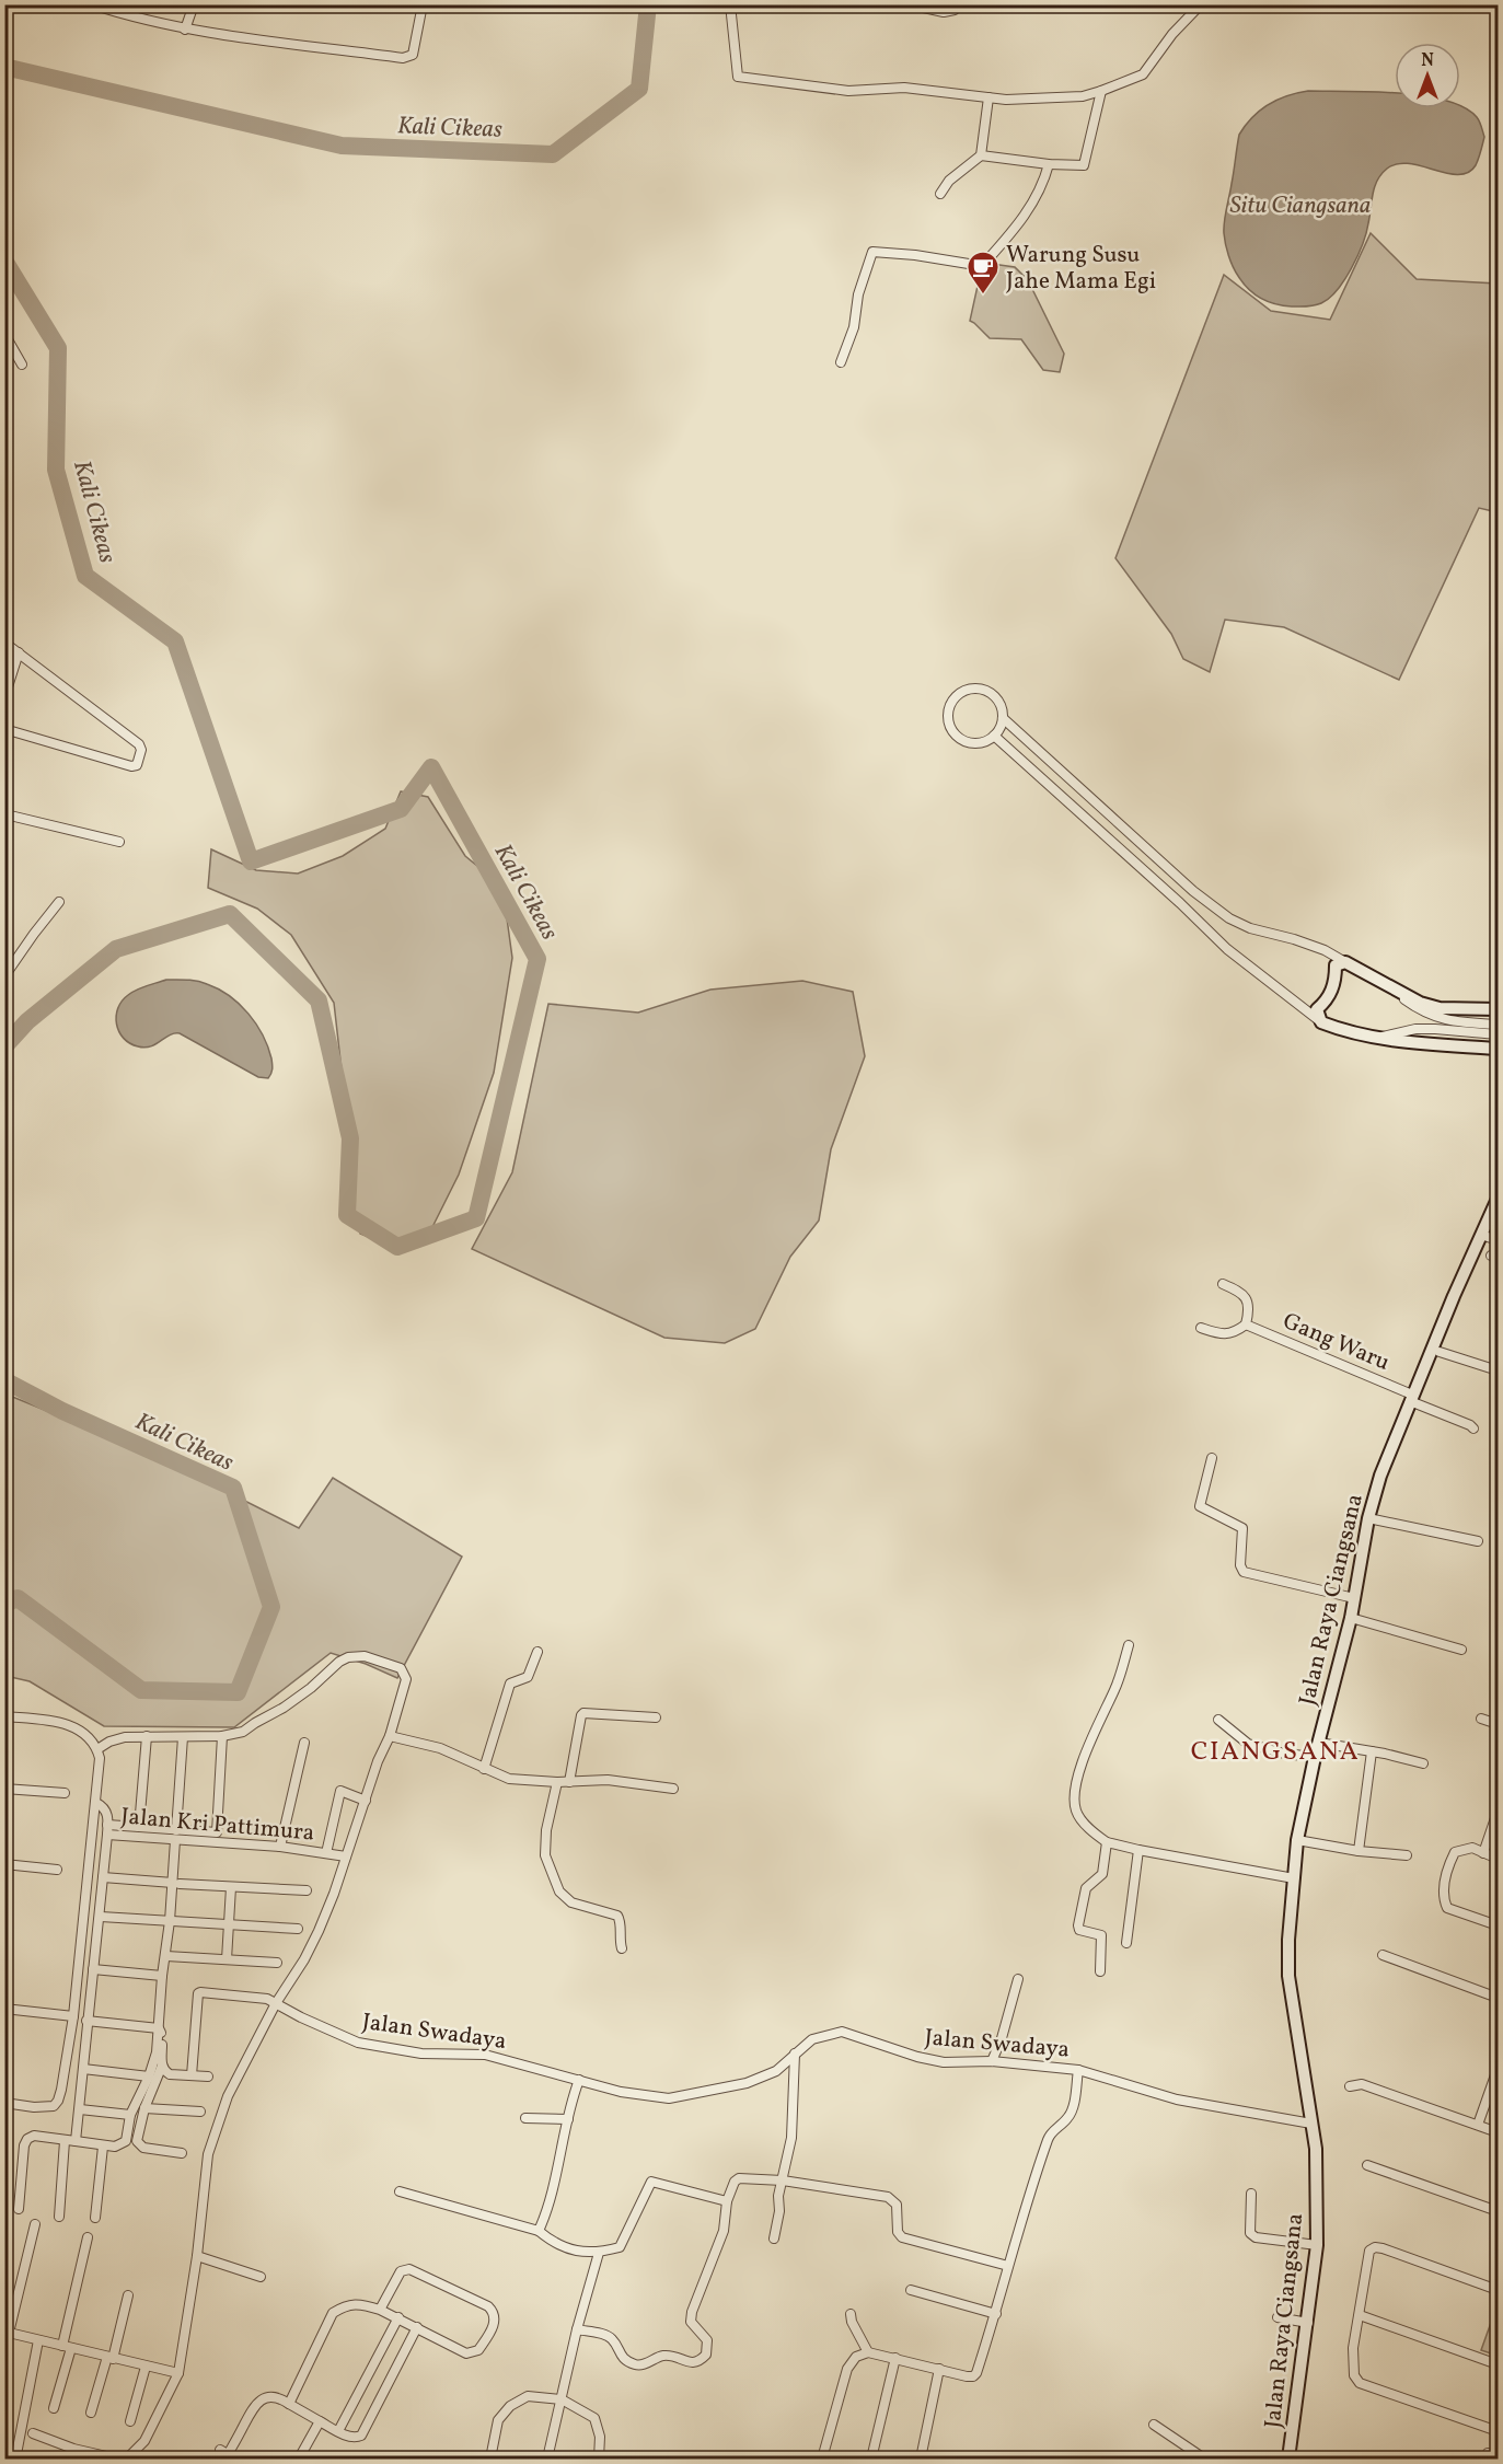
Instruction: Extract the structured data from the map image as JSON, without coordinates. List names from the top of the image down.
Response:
{
  "streets": {
    "main road": ["Jalan Raya Ciangsana"],
    "street": ["Gang Waru", "Jalan Kri Pattimura", "Jalan Swadaya"]
  },
  "crossings": [
    ["Gang Waru", "Jalan Raya Ciangsana"],
    ["Jalan Raya Ciangsana", "Jalan Swadaya"]
  ],
  "districts": ["CIANGSANA"],
  "water": ["Kali Cikeas", "Situ Ciangsana"],
  "places": {
    "cafe": ["Warung Susu Jahe Mama Egi"]
  },
  "north": "top"
}
